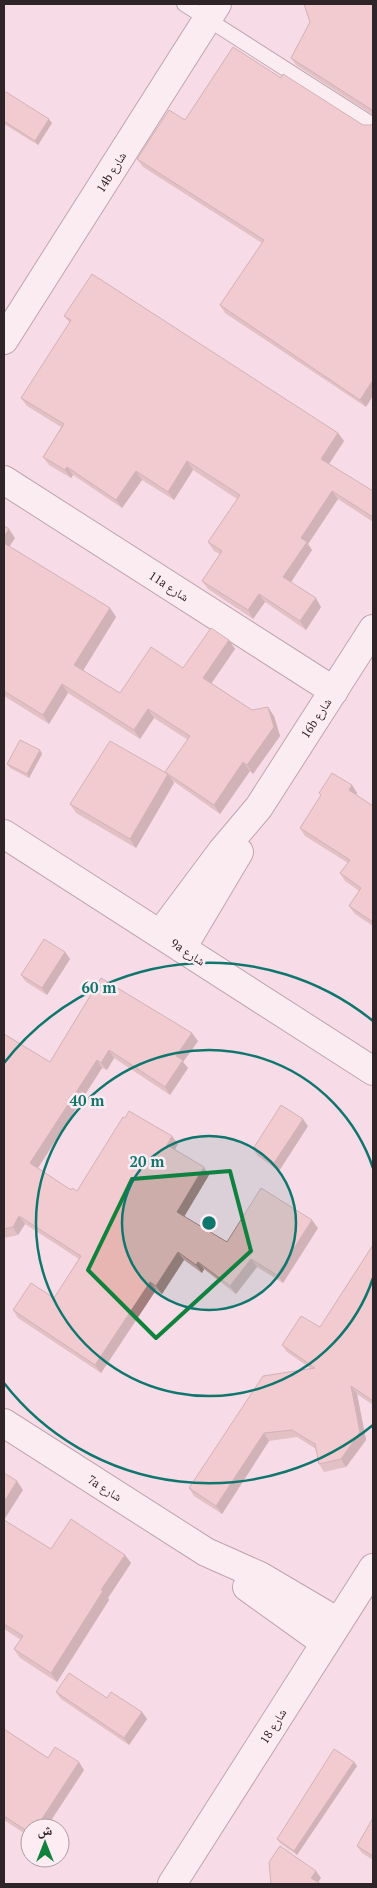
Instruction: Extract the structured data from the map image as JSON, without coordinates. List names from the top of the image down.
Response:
{
  "streets": {
    "street": [
      "14b شارع",
      "11a شارع",
      "16b شارع",
      "9a شارع",
      "7a شارع",
      "شارع 18"
    ]
  },
  "crossings": [
    ["11a شارع", "16b شارع"],
    ["16b شارع", "9a شارع"],
    ["7a شارع", "شارع 18"]
  ],
  "north": "top",
  "rings": ["60 m", "40 m", "20 m"]
}
